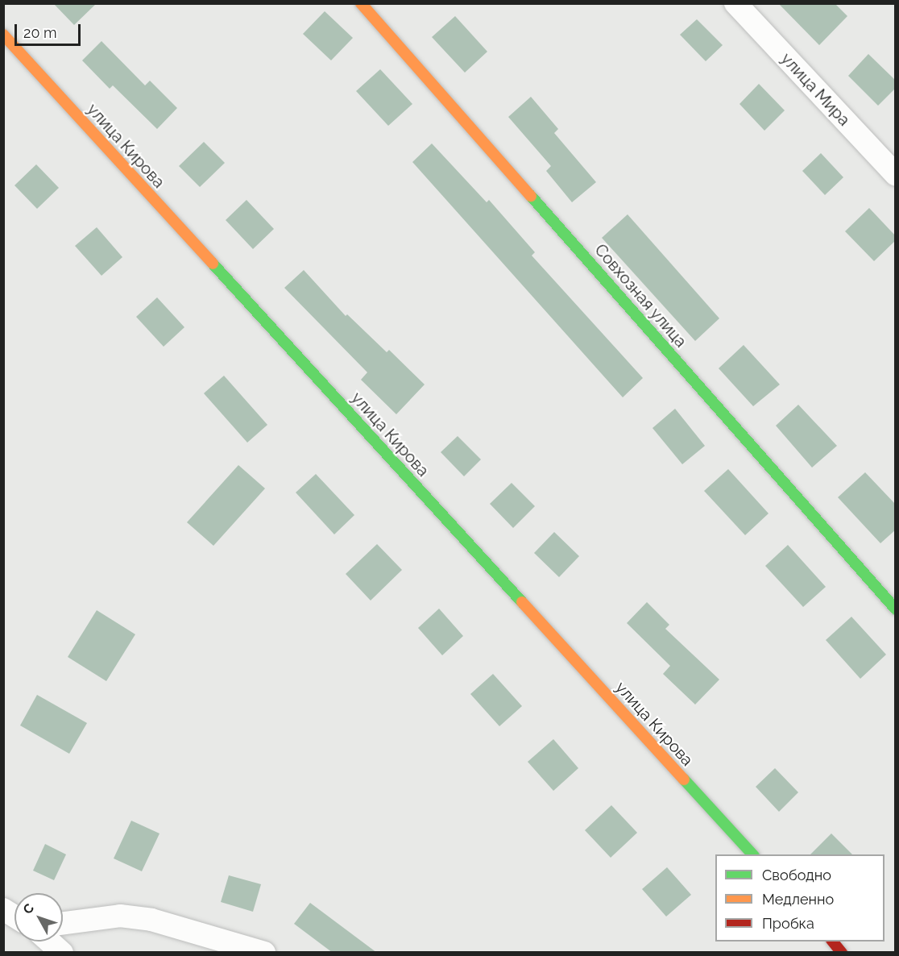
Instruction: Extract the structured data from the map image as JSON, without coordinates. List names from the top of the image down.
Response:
{
  "streets": {
    "street": ["улица Мира", "улица Кирова", "Совхозная улица"]
  },
  "legend": ["Свободно", "Медленно", "Пробка"],
  "scale_bar": "20 m",
  "north": "top left"
}
